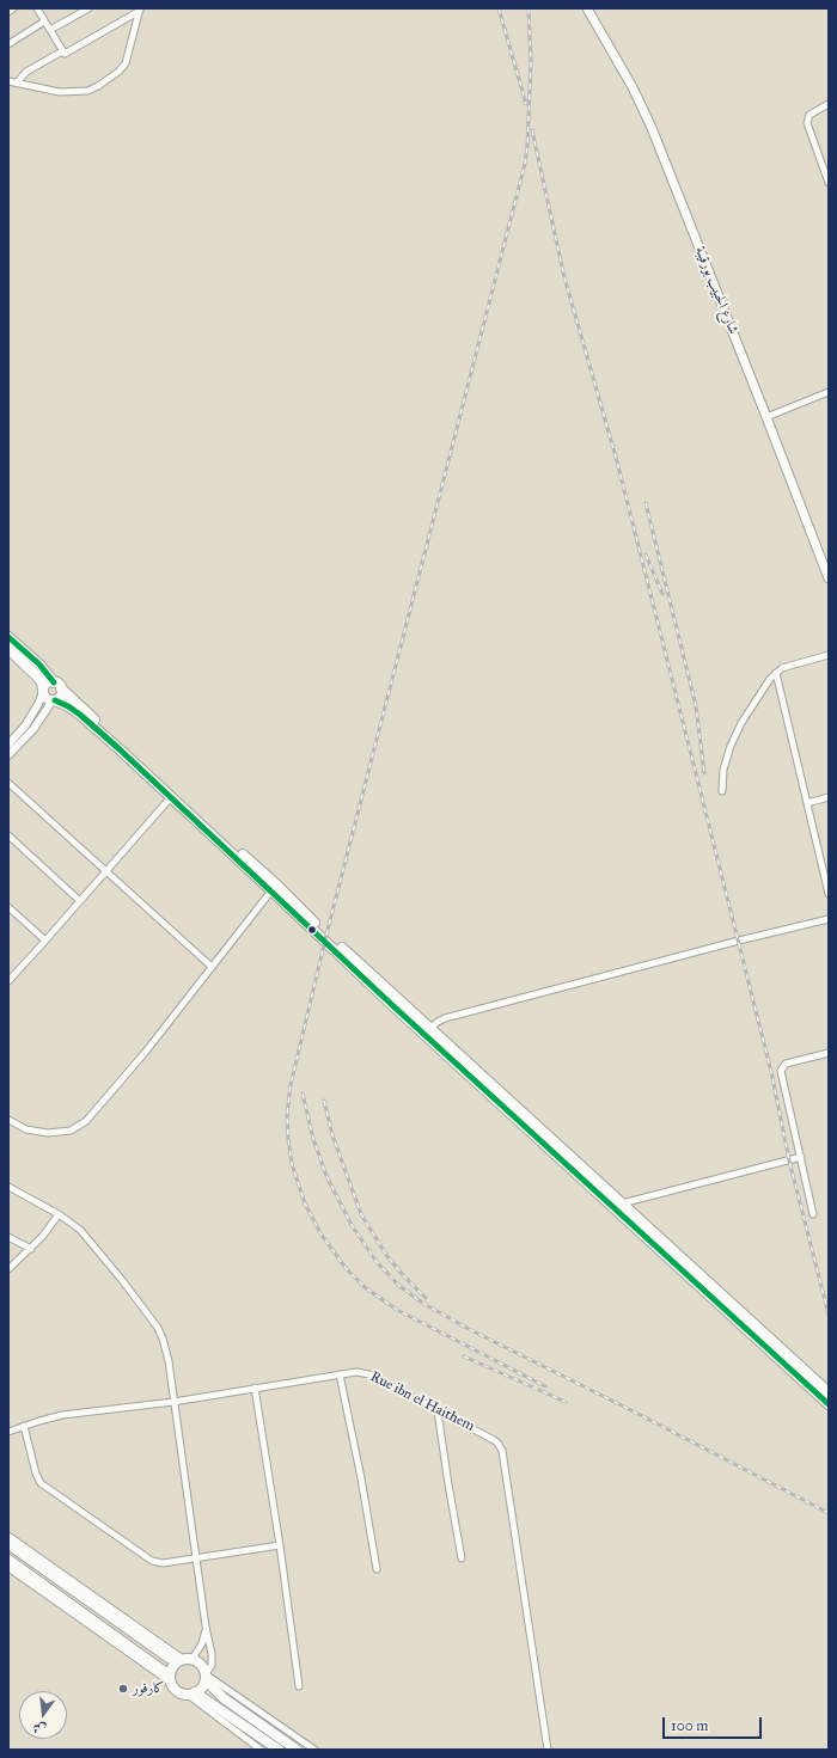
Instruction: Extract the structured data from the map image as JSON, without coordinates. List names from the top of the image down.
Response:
{
  "streets": {
    "main road": ["شارع الحبيب بورقيبة"],
    "street": ["Rue ibn el Haithem"]
  },
  "places": ["كارفور"],
  "scale_bar": "100 m",
  "north": "bottom"
}
